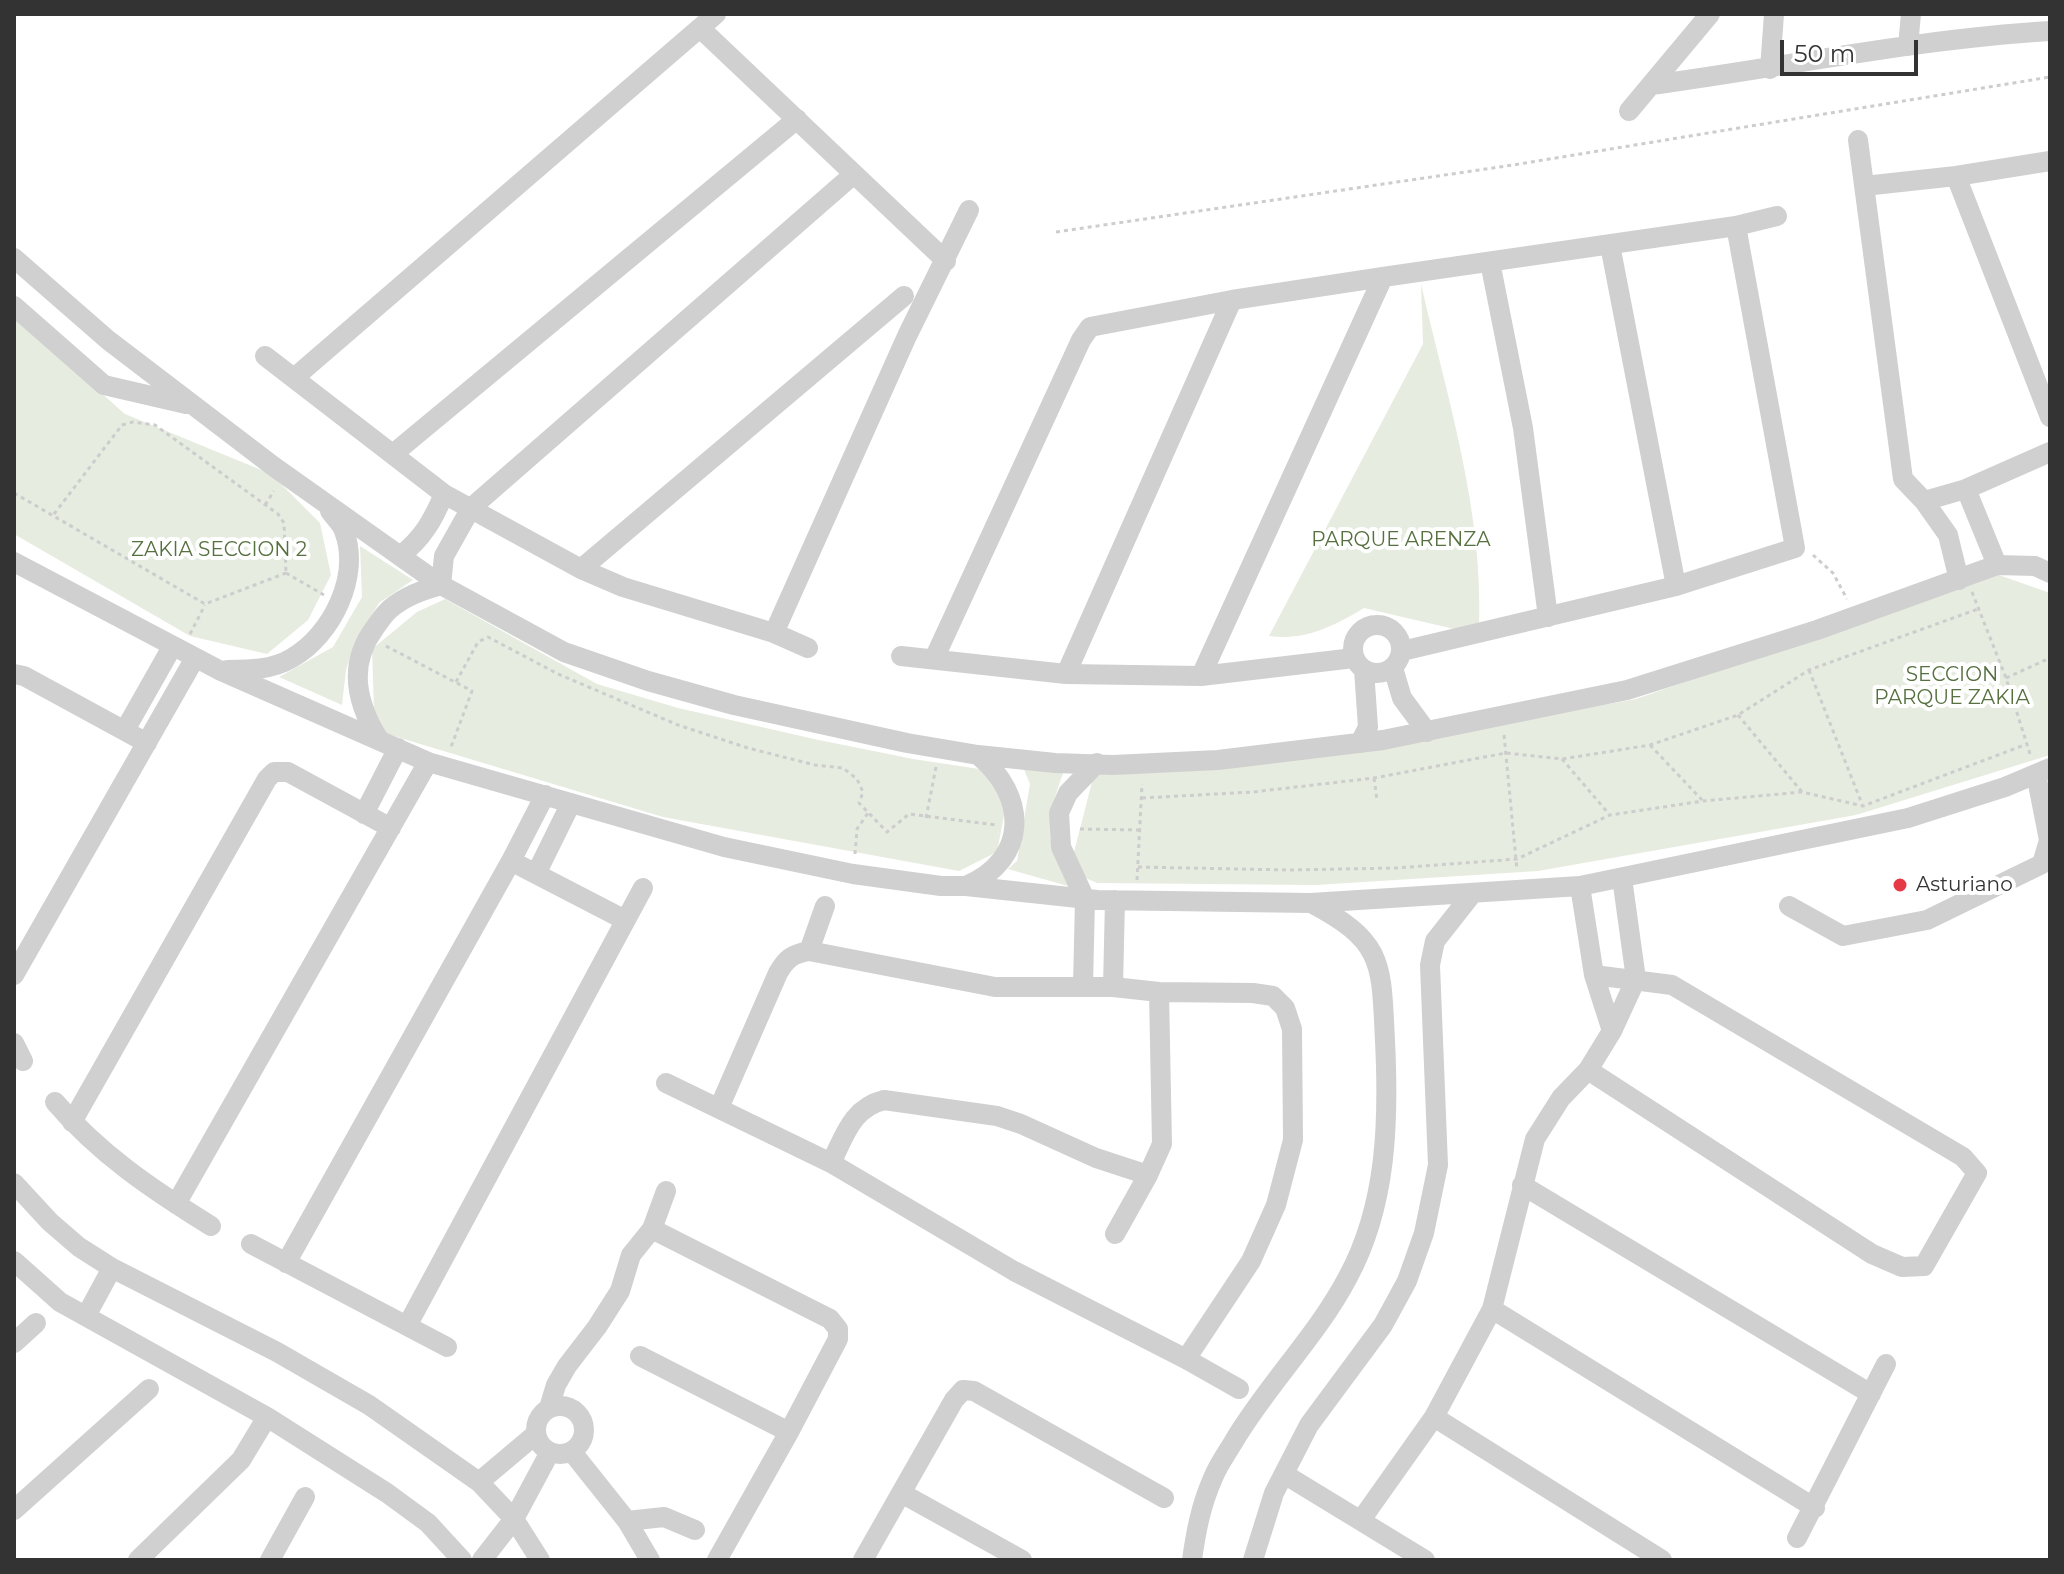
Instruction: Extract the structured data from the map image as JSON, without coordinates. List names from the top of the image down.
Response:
{
  "parks": ["PARQUE ARENZA", "ZAKIA SECCION 2", "SECCION PARQUE ZAKIA"],
  "places": ["Asturiano"],
  "scale_bar": "50 m"
}
